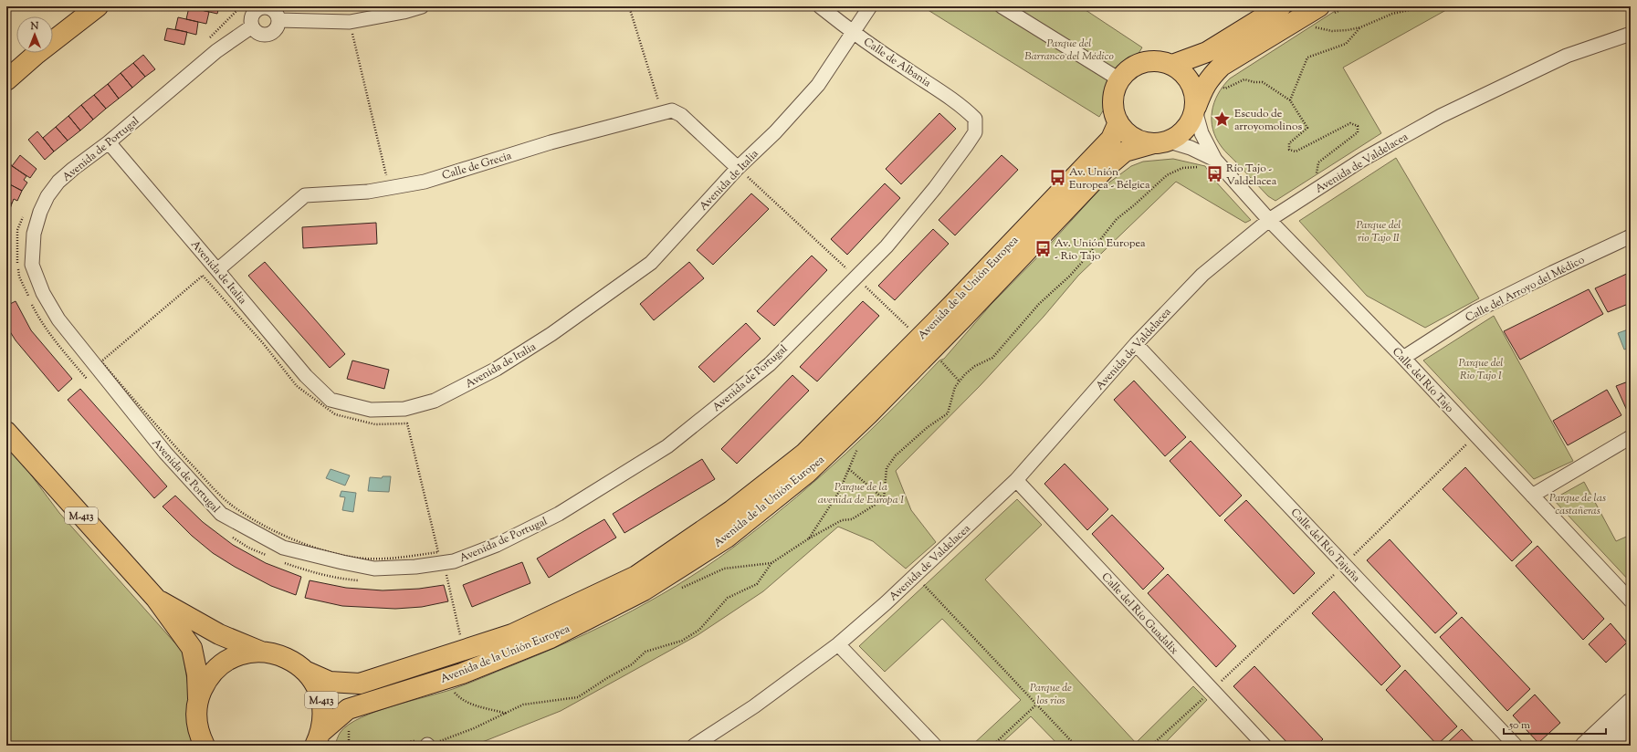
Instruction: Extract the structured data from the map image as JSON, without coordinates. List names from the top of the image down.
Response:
{
  "streets": {
    "main road": ["Avenida de la Unión Europea", "M-413"],
    "street": [
      "Calle de Albania",
      "Avenida de Portugal",
      "Avenida de Valdelacea",
      "Calle de Grecia",
      "Avenida de Italia",
      "Calle del Arroyo del Médico",
      "Calle del Río Tajo",
      "Calle del Río Tajuña",
      "Calle del Río Guadalix"
    ]
  },
  "crossings": [
    ["Calle de Albania", "Avenida de Portugal"],
    ["Calle de Albania", "Avenida de Italia"],
    ["Avenida de Portugal", "Avenida de Italia"],
    ["Avenida de Valdelacea", "Calle del Río Tajo"],
    ["Avenida de Valdelacea", "Calle del Río Tajuña"],
    ["Avenida de Valdelacea", "Calle del Río Guadalix"],
    ["Calle de Grecia", "Avenida de Italia"],
    ["Avenida de la Unión Europea", "Calle del Río Tajo"],
    ["Avenida de la Unión Europea", "M-413"],
    ["Calle del Arroyo del Médico", "Calle del Río Tajo"]
  ],
  "parks": [
    "Parque del Barranco del Médico",
    "Parque del rio Tajo II",
    "Parque del Rio Tajo I",
    "Parque de la avenida de Europa I",
    "Parque de las castañeras",
    "Parque de los rios"
  ],
  "places": {
    "place": ["Escudo de arroyomolinos"],
    "bus stop": ["Río Tajo - Valdelacea", "Av. Unión Europea - Bélgica", "Av. Unión Europea - Rio Tajo"]
  },
  "scale_bar": "50 m",
  "north": "top"
}
